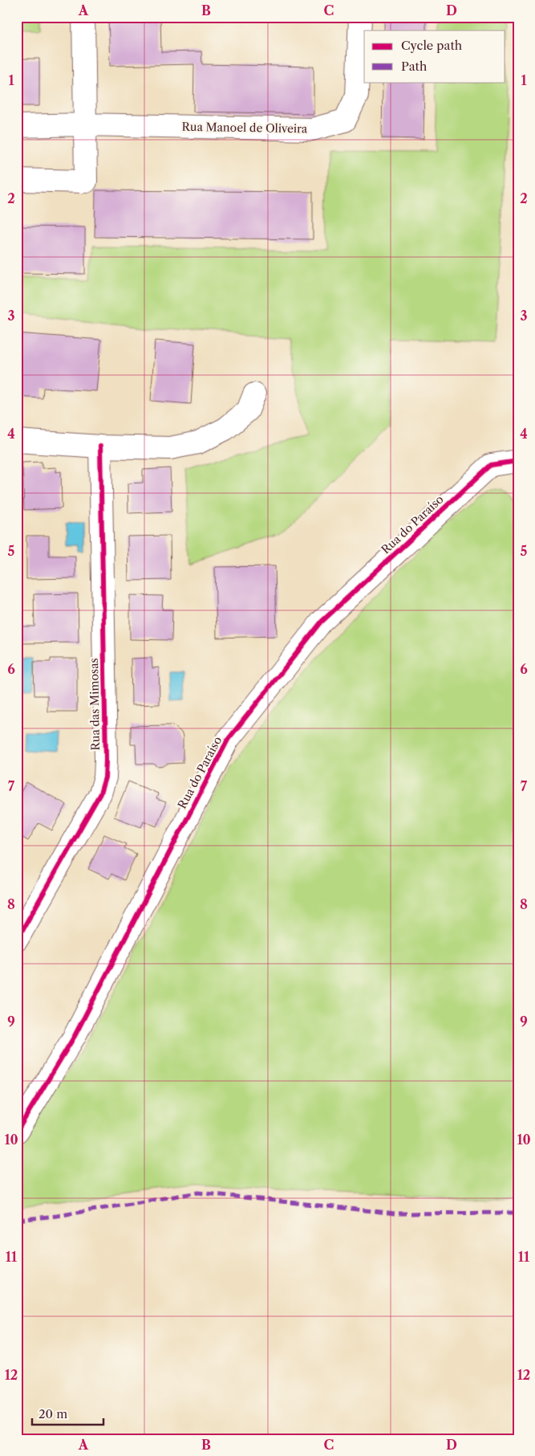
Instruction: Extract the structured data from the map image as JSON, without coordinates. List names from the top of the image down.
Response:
{
  "streets": {
    "street": ["Rua Manoel de Oliveira", "Rua do Paraíso", "Rua das Mimosas"]
  },
  "legend": ["Cycle path", "Path"],
  "scale_bar": "20 m",
  "grid": {
    "columns": [
      "A",
      "B",
      "C",
      "D"
    ],
    "rows": [
      "1",
      "2",
      "3",
      "4",
      "5",
      "6",
      "7",
      "8",
      "9",
      "10",
      "11",
      "12"
    ]
  }
}
